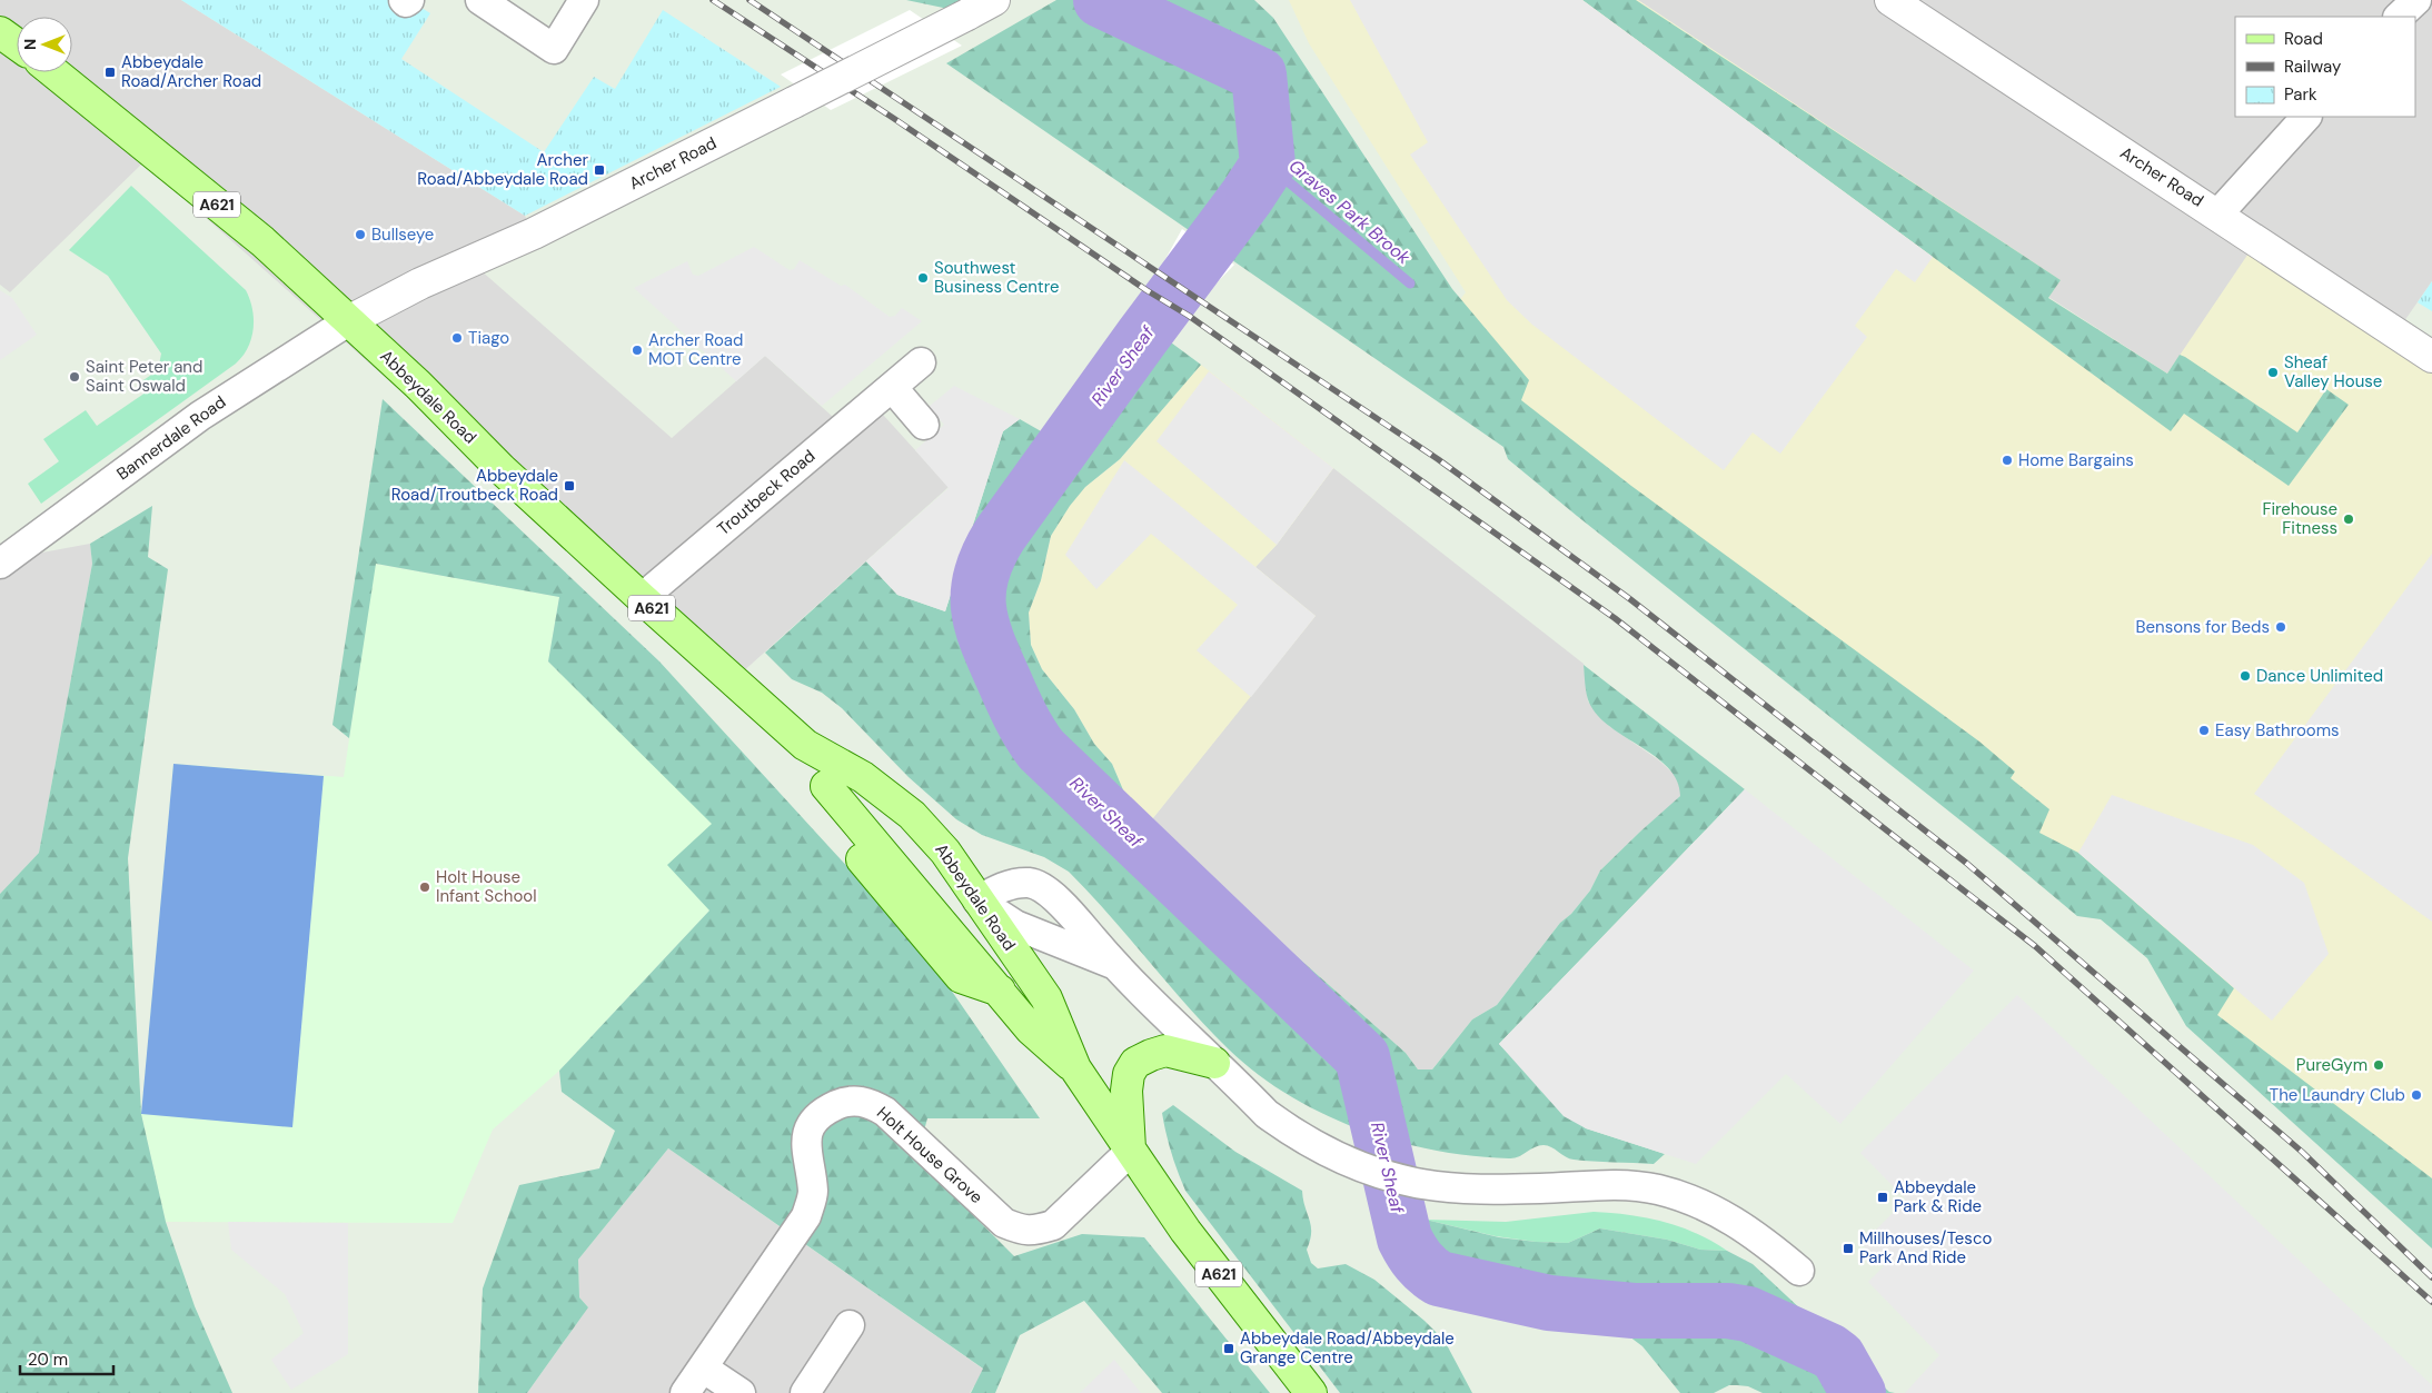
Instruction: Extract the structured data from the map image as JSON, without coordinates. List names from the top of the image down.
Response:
{
  "streets": {
    "main road": ["A621", "Abbeydale Road"],
    "street": [
      "Archer Road",
      "Bannerdale Road",
      "Troutbeck Road",
      "Holt House Grove"
    ]
  },
  "crossings": [
    ["Archer Road", "Abbeydale Road"],
    ["Archer Road", "Bannerdale Road"],
    ["Abbeydale Road", "Bannerdale Road"],
    ["Abbeydale Road", "Troutbeck Road"],
    ["Abbeydale Road", "Holt House Grove"]
  ],
  "water": ["Graves Park Brook", "River Sheaf"],
  "places": {
    "transit": [
      "Abbeydale Road/Archer Road",
      "Archer Road/Abbeydale Road",
      "Abbeydale Road/Troutbeck Road",
      "Abbeydale Park & Ride",
      "Millhouses/Tesco Park And Ride",
      "Abbeydale Road/Abbeydale Grange Centre"
    ],
    "other": [
      "Bullseye",
      "Southwest Business Centre",
      "Tiago",
      "Archer Road MOT Centre",
      "Sheaf Valley House",
      "Saint Peter and Saint Oswald",
      "Home Bargains",
      "Firehouse Fitness",
      "Bensons for Beds",
      "Dance Unlimited",
      "Easy Bathrooms",
      "Holt House Infant School",
      "PureGym",
      "The Laundry Club"
    ]
  },
  "legend": ["Road", "Railway", "Park"],
  "scale_bar": "20 m",
  "north": "left"
}
